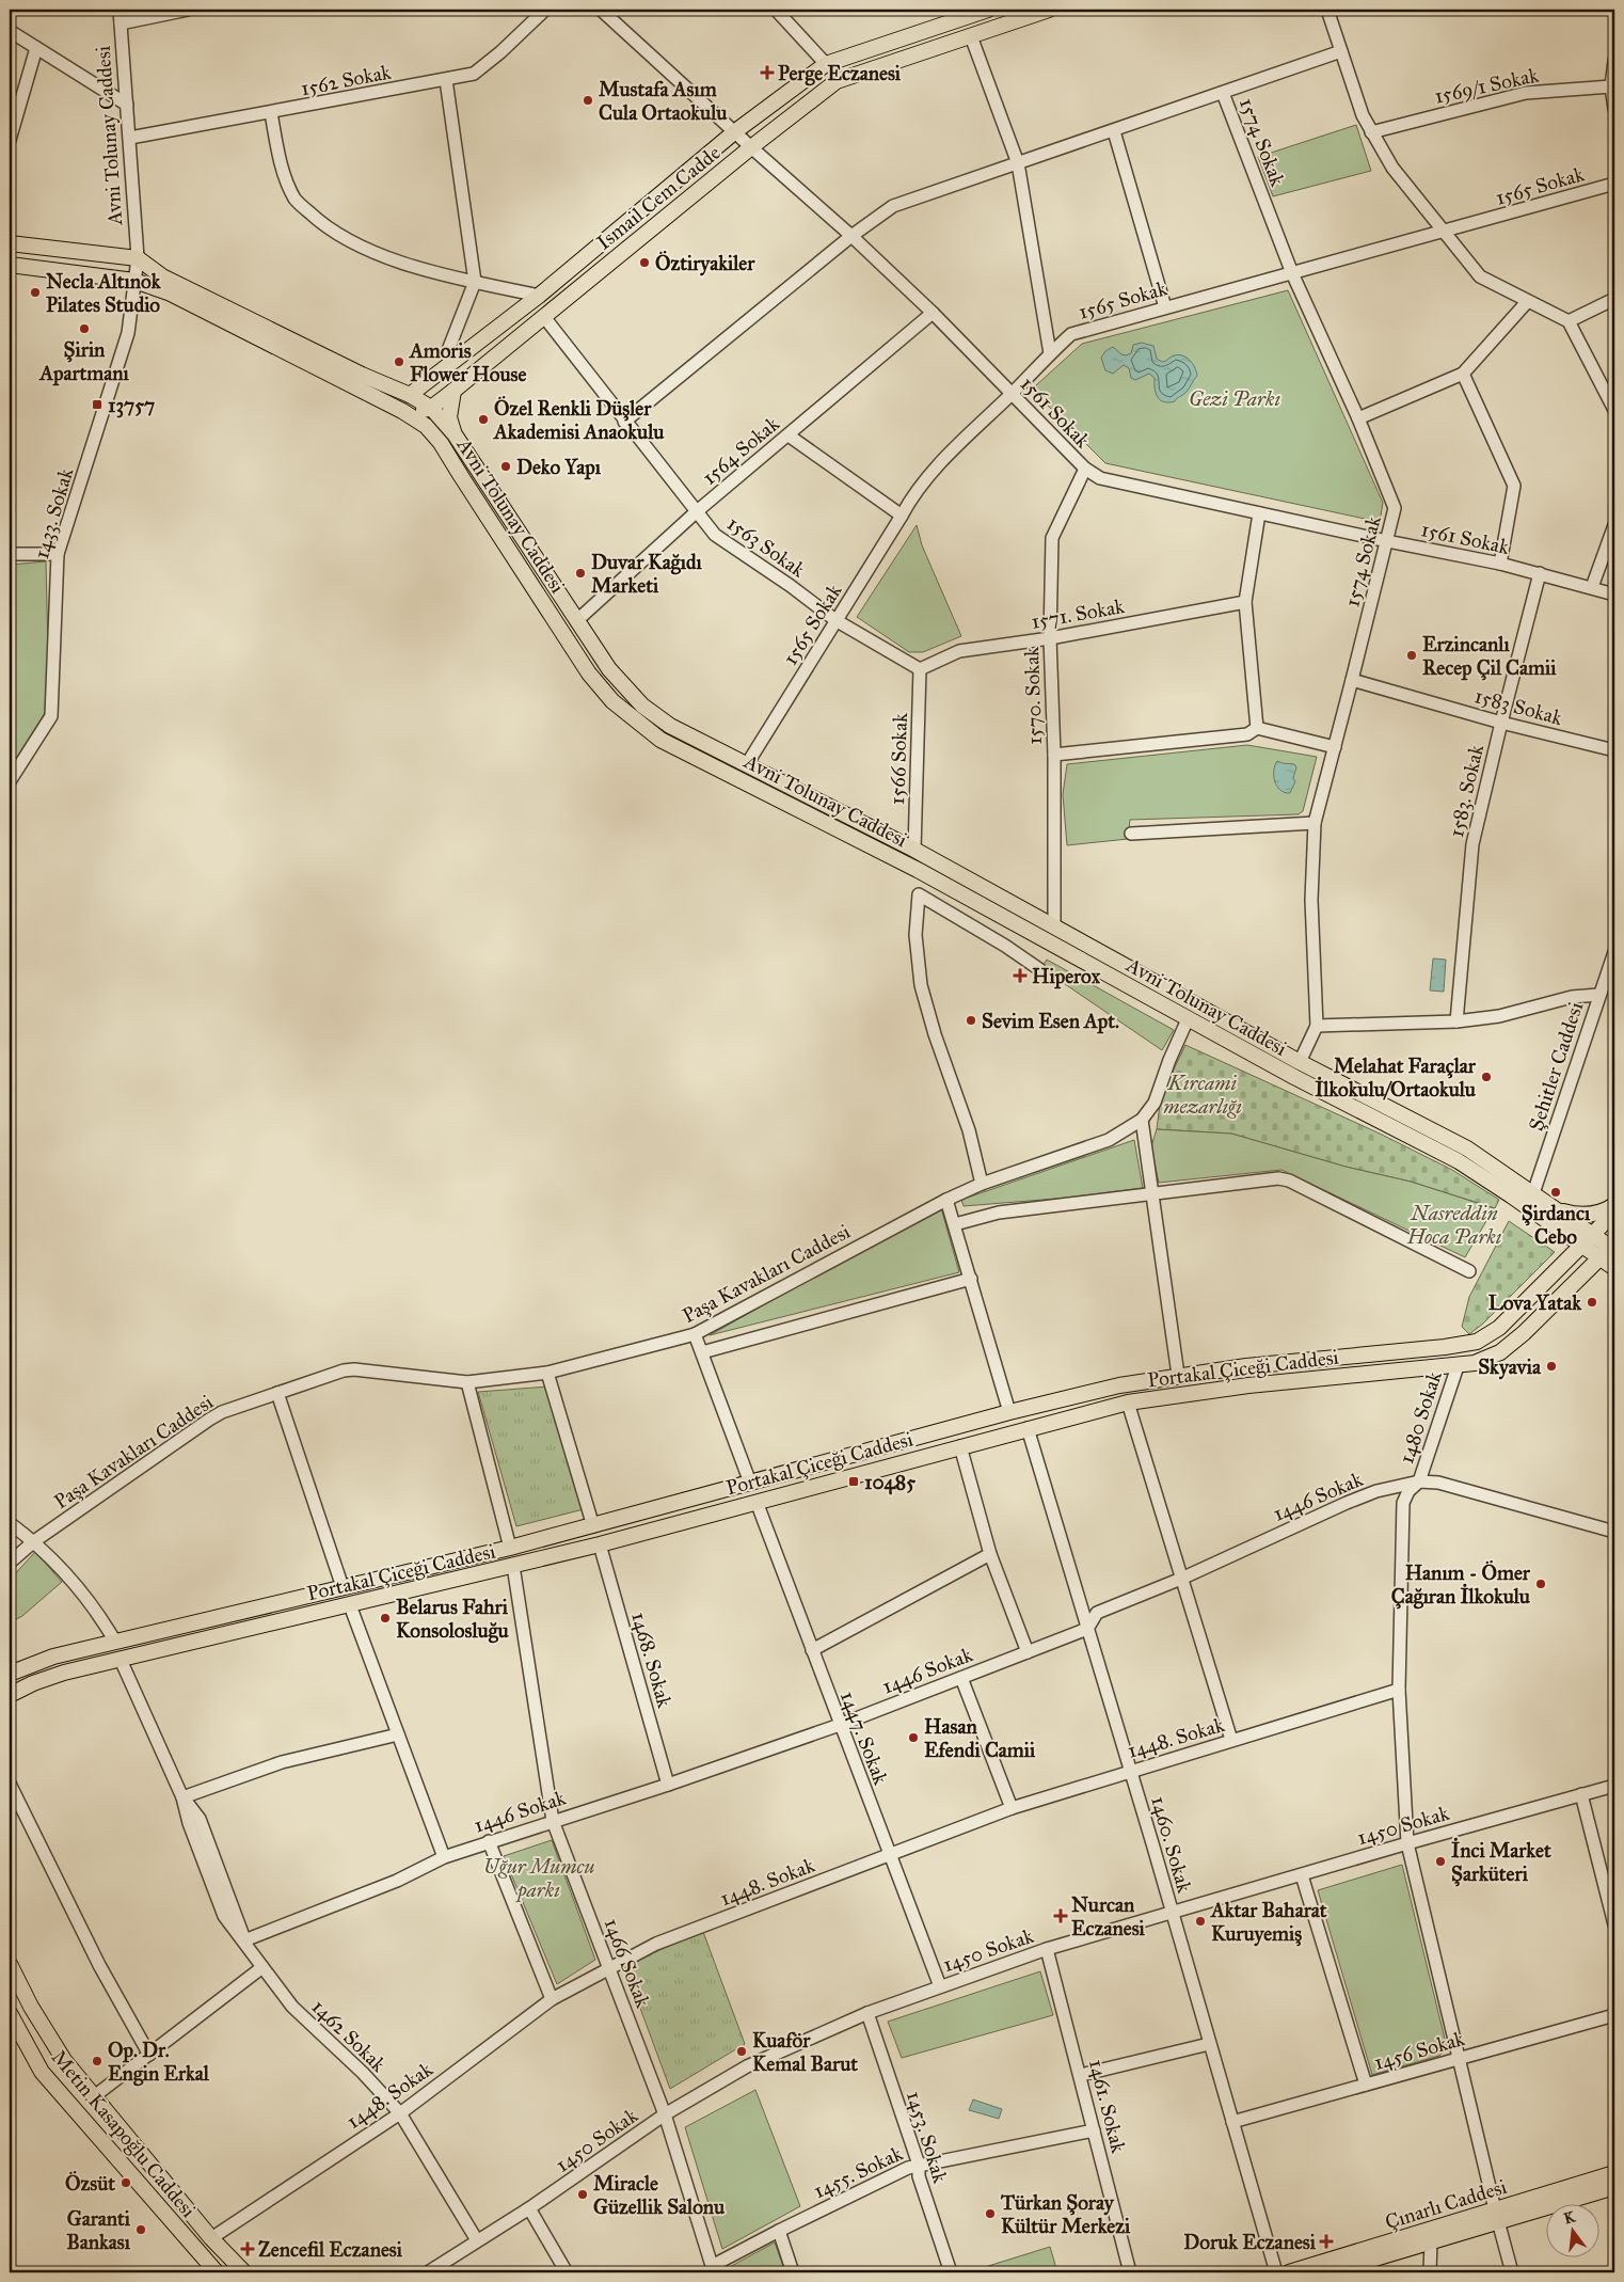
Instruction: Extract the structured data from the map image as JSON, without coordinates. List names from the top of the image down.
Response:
{
  "streets": {
    "main road": [
      "Avni Tolunay Caddesi",
      "Ismail Cem Cadde",
      "Portakal Çiceği Caddesi",
      "Metin Kasapoğlu Caddesi",
      "Çınarlı Caddesi"
    ],
    "street": [
      "1562 Sokak",
      "1569/1 Sokak",
      "1574 Sokak",
      "1565 Sokak",
      "1561 Sokak",
      "1564 Sokak",
      "1433. Sokak",
      "1563 Sokak",
      "1571. Sokak",
      "1570. Sokak",
      "1583 Sokak",
      "1566 Sokak",
      "1583. Sokak",
      "Şehitler Caddesi",
      "Paşa Kavakları Caddesi",
      "1480 Sokak",
      "1446 Sokak",
      "1468. Sokak",
      "1447. Sokak",
      "1448. Sokak",
      "1450 Sokak",
      "1460. Sokak",
      "1466 Sokak",
      "1462 Sokak",
      "1456 Sokak",
      "1461. Sokak",
      "1453. Sokak",
      "1455. Sokak"
    ]
  },
  "crossings": [
    ["1562 Sokak", "Avni Tolunay Caddesi"],
    ["Avni Tolunay Caddesi", "1574 Sokak"],
    ["Avni Tolunay Caddesi", "1565 Sokak"],
    ["Avni Tolunay Caddesi", "Ismail Cem Cadde"],
    ["Avni Tolunay Caddesi", "1564 Sokak"],
    ["Avni Tolunay Caddesi", "1433. Sokak"],
    ["Avni Tolunay Caddesi", "1570. Sokak"],
    ["Avni Tolunay Caddesi", "1566 Sokak"],
    ["Avni Tolunay Caddesi", "Şehitler Caddesi"],
    ["Avni Tolunay Caddesi", "Paşa Kavakları Caddesi"],
    ["Avni Tolunay Caddesi", "Portakal Çiceği Caddesi"],
    ["1574 Sokak", "1565 Sokak"],
    ["1574 Sokak", "1561 Sokak"],
    ["1574 Sokak", "1583 Sokak"],
    ["1565 Sokak", "1561 Sokak"],
    ["1565 Sokak", "1563 Sokak"],
    ["Ismail Cem Cadde", "1561 Sokak"],
    ["Ismail Cem Cadde", "1563 Sokak"],
    ["1561 Sokak", "1564 Sokak"],
    ["1561 Sokak", "1570. Sokak"],
    ["1561 Sokak", "1583. Sokak"],
    ["1564 Sokak", "1563 Sokak"],
    ["1563 Sokak", "1571. Sokak"],
    ["1563 Sokak", "1566 Sokak"],
    ["1571. Sokak", "1570. Sokak"],
    ["1571. Sokak", "1566 Sokak"],
    ["1583 Sokak", "1583. Sokak"],
    ["Portakal Çiceği Caddesi", "1480 Sokak"],
    ["Portakal Çiceği Caddesi", "1468. Sokak"],
    ["Portakal Çiceği Caddesi", "1447. Sokak"],
    ["Portakal Çiceği Caddesi", "1460. Sokak"],
    ["Portakal Çiceği Caddesi", "1466 Sokak"],
    ["Portakal Çiceği Caddesi", "1462 Sokak"],
    ["1480 Sokak", "1446 Sokak"],
    ["1480 Sokak", "1448. Sokak"],
    ["1480 Sokak", "1450 Sokak"],
    ["1480 Sokak", "1456 Sokak"],
    ["1480 Sokak", "Çınarlı Caddesi"],
    ["1446 Sokak", "1468. Sokak"],
    ["1446 Sokak", "1447. Sokak"],
    ["1446 Sokak", "1460. Sokak"],
    ["1446 Sokak", "1466 Sokak"],
    ["1446 Sokak", "1462 Sokak"],
    ["1447. Sokak", "1448. Sokak"],
    ["1447. Sokak", "1450 Sokak"],
    ["1448. Sokak", "1460. Sokak"],
    ["1448. Sokak", "1466 Sokak"],
    ["1448. Sokak", "1462 Sokak"],
    ["1448. Sokak", "Metin Kasapoğlu Caddesi"],
    ["1450 Sokak", "1460. Sokak"],
    ["1450 Sokak", "1466 Sokak"],
    ["1450 Sokak", "1462 Sokak"],
    ["1450 Sokak", "1461. Sokak"],
    ["1450 Sokak", "1453. Sokak"],
    ["1460. Sokak", "1456 Sokak"],
    ["1466 Sokak", "1455. Sokak"],
    ["1461. Sokak", "1455. Sokak"],
    ["1453. Sokak", "1455. Sokak"]
  ],
  "parks": [
    "Gezi Parkı",
    "Kırcami mezarlığı",
    "Nasreddin Hoca Parkı",
    "Uğur Mumcu parkı"
  ],
  "places": {
    "health": [
      "Perge Eczanesi",
      "Hiperox",
      "Nurcan Eczanesi",
      "Doruk Eczanesi",
      "Zencefil Eczanesi"
    ],
    "other": [
      "Mustafa Asım Cula Ortaokulu",
      "Öztiryakiler",
      "Necla Altınok Pilates Studio",
      "Şirin Apartmanı",
      "Amoris Flower House",
      "Özel Renkli Düşler Akademisi Anaokulu",
      "Deko Yapı",
      "Duvar Kağıdı Marketi",
      "Erzincanlı Recep Çil Camii",
      "Sevim Esen Apt.",
      "Melahat Faraçlar İlkokulu/Ortaokulu",
      "Şirdancı Cebo",
      "Lova Yatak",
      "Skyavia",
      "Hanım - Ömer Çağıran İlkokulu",
      "Belarus Fahri Konsolosluğu",
      "Hasan Efendi Camii",
      "İnci Market Şarküteri",
      "Aktar Baharat Kuruyemiş",
      "Kuaför Kemal Barut",
      "Op. Dr. Engin Erkal",
      "Özsüt",
      "Miracle Güzellik Salonu",
      "Türkan Şoray Kültür Merkezi",
      "Garanti Bankası"
    ],
    "transit": ["13757", "10485"]
  },
  "north": "top"
}
